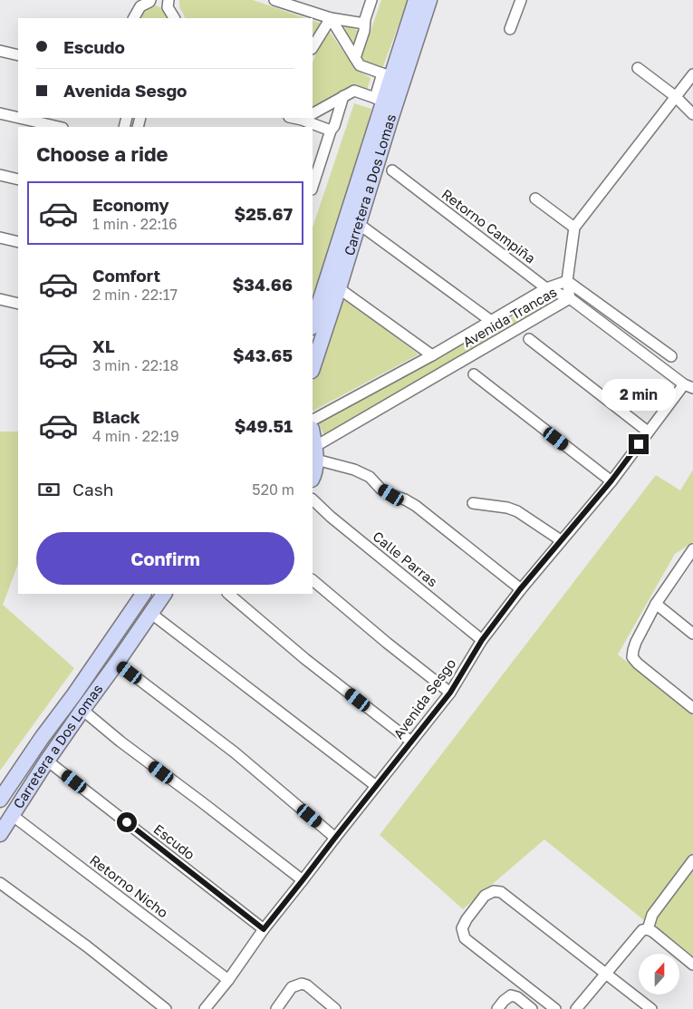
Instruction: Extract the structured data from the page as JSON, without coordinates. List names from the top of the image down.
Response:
{
  "streets": {
    "main road": ["Carretera a Dos Lomas"],
    "street": [
      "Retorno Campiña",
      "Avenida Trancas",
      "Calle Parras",
      "Avenida Sesgo",
      "Escudo",
      "Retorno Nicho"
    ]
  },
  "crossings": [
    ["Carretera a Dos Lomas", "Escudo"],
    ["Carretera a Dos Lomas", "Retorno Nicho"],
    ["Retorno Campiña", "Avenida Trancas"],
    ["Retorno Campiña", "Avenida Sesgo"],
    ["Calle Parras", "Avenida Sesgo"],
    ["Avenida Sesgo", "Escudo"],
    ["Avenida Sesgo", "Retorno Nicho"]
  ],
  "north": "top",
  "page": {
    "banner": ["Escudo", "Avenida Sesgo"],
    "heading": "Choose a ride",
    "list": [
      {
        "name": "Economy",
        "note": "1 min · 22:16",
        "value": "$25.67"
      },
      {
        "name": "Comfort",
        "note": "2 min · 22:17",
        "value": "$34.66"
      },
      {
        "name": "XL",
        "note": "3 min · 22:18",
        "value": "$43.65"
      },
      {
        "name": "Black",
        "note": "4 min · 22:19",
        "value": "$49.51"
      }
    ],
    "bubble": "2 min",
    "pay": ["Cash", "520 m"],
    "buttons": "Confirm"
  }
}
